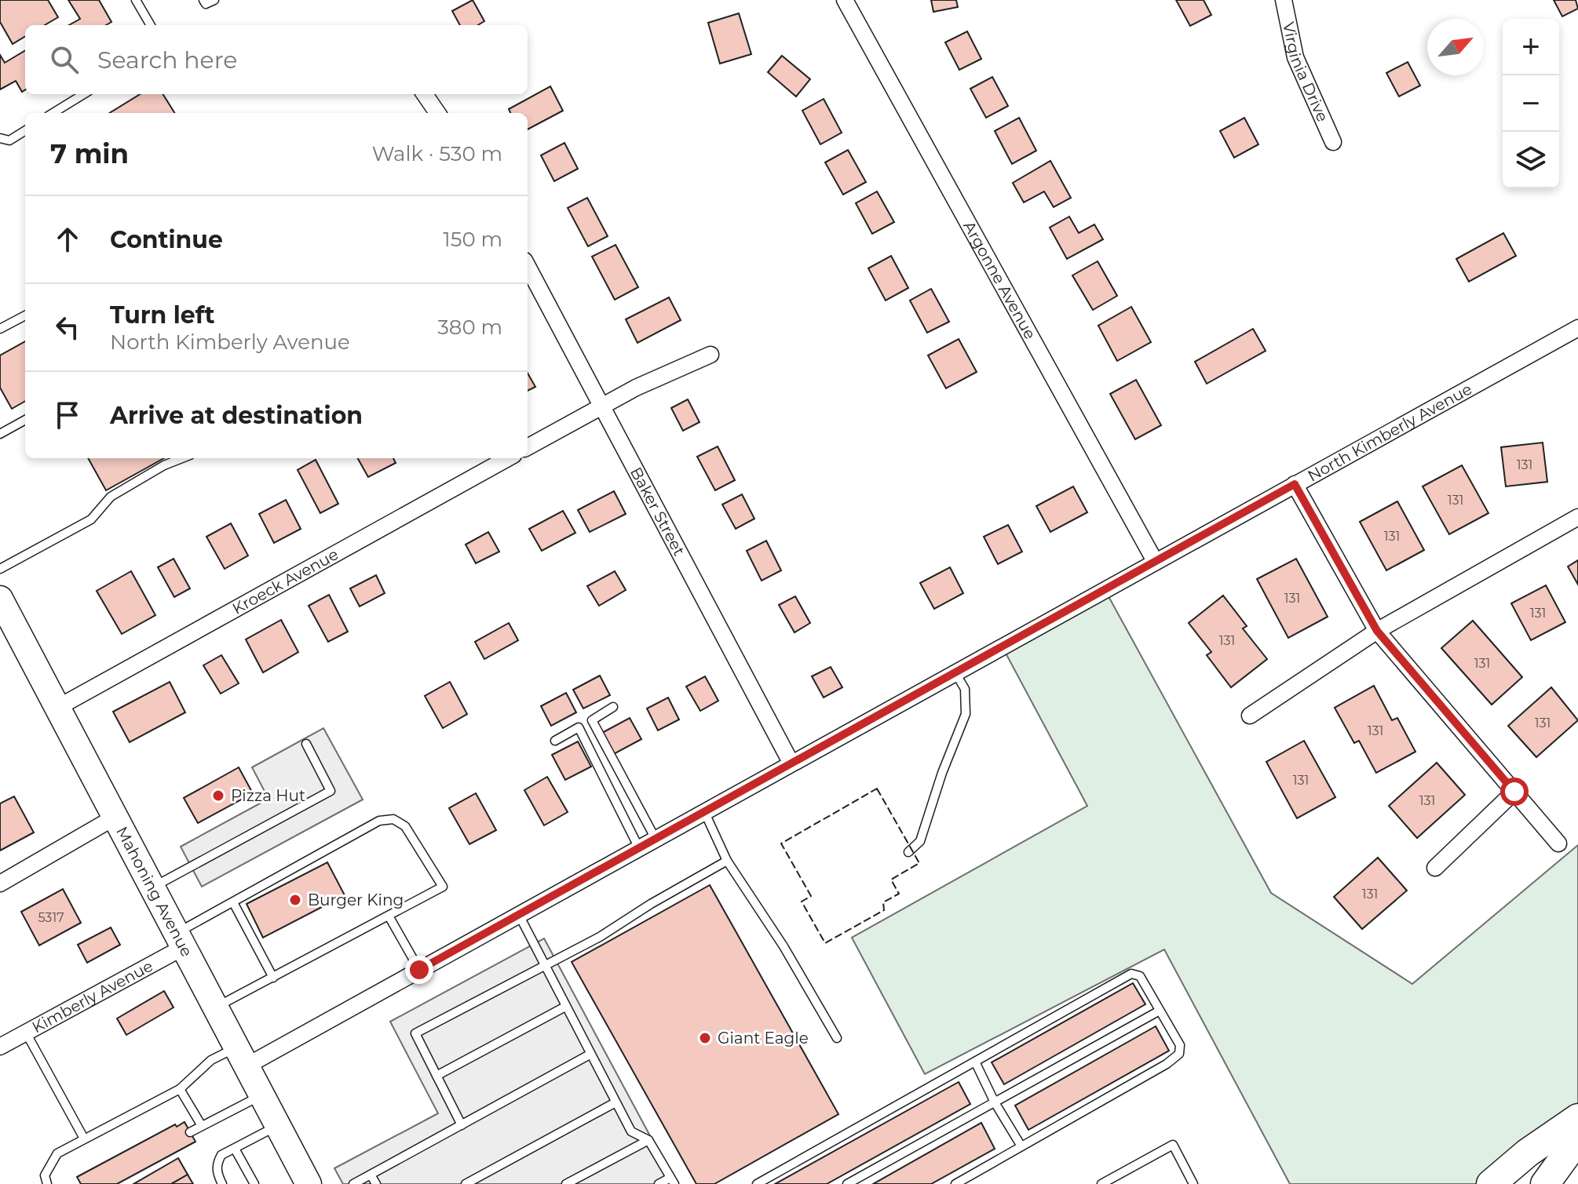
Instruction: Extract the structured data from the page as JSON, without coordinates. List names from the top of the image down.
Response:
{
  "streets": {
    "main road": ["Mahoning Avenue"],
    "street": [
      "Virginia Drive",
      "Argonne Avenue",
      "North Kimberly Avenue",
      "Baker Street",
      "Kroeck Avenue",
      "Kimberly Avenue"
    ]
  },
  "crossings": [
    ["Argonne Avenue", "North Kimberly Avenue"],
    ["North Kimberly Avenue", "Baker Street"],
    ["North Kimberly Avenue", "Mahoning Avenue"],
    ["Kroeck Avenue", "Mahoning Avenue"],
    ["Mahoning Avenue", "Kimberly Avenue"]
  ],
  "places": ["Pizza Hut", "Burger King", "Giant Eagle"],
  "house_numbers": [
    "131",
    "131",
    "131",
    "131",
    "131",
    "131",
    "131",
    "131",
    "131",
    "131",
    "131",
    "131",
    "5317"
  ],
  "north": "top right",
  "page": {
    "map_buttons": ["+", "−"],
    "search": "Search here",
    "heading": ["7 min", "Walk · 530 m"],
    "list": [
      ["Continue", "150 m"],
      ["Turn left", "North Kimberly Avenue", "380 m"],
      "Arrive at destination"
    ]
  }
}
